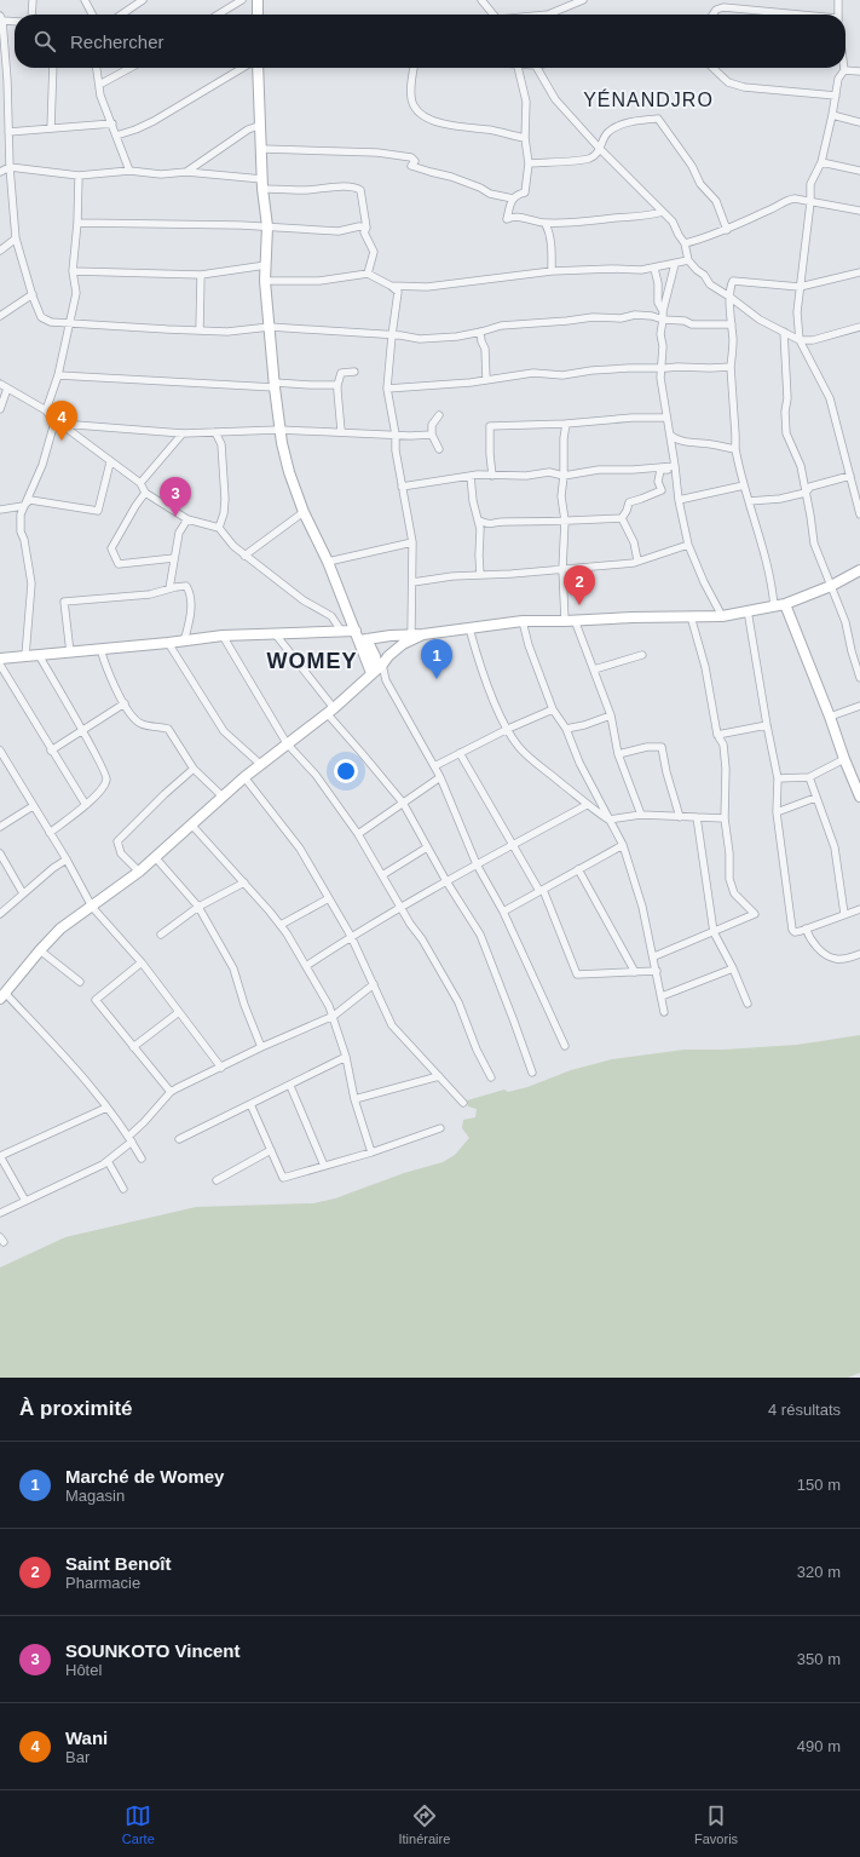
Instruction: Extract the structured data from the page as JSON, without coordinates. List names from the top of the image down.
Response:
{
  "districts": ["YÉNANDJRO", "WOMEY"],
  "page": {
    "search": "Rechercher",
    "pins": [
      "4",
      "3",
      "2",
      "1"
    ],
    "heading": ["À proximité", "4 résultats"],
    "list": [
      {
        "mark": "1",
        "name": "Marché de Womey",
        "note": "Magasin",
        "value": "150 m"
      },
      {
        "mark": "2",
        "name": "Saint Benoît",
        "note": "Pharmacie",
        "value": "320 m"
      },
      {
        "mark": "3",
        "name": "SOUNKOTO Vincent",
        "note": "Hôtel",
        "value": "350 m"
      },
      {
        "mark": "4",
        "name": "Wani",
        "note": "Bar",
        "value": "490 m"
      }
    ],
    "nav": ["Carte", "Itinéraire", "Favoris"]
  }
}
